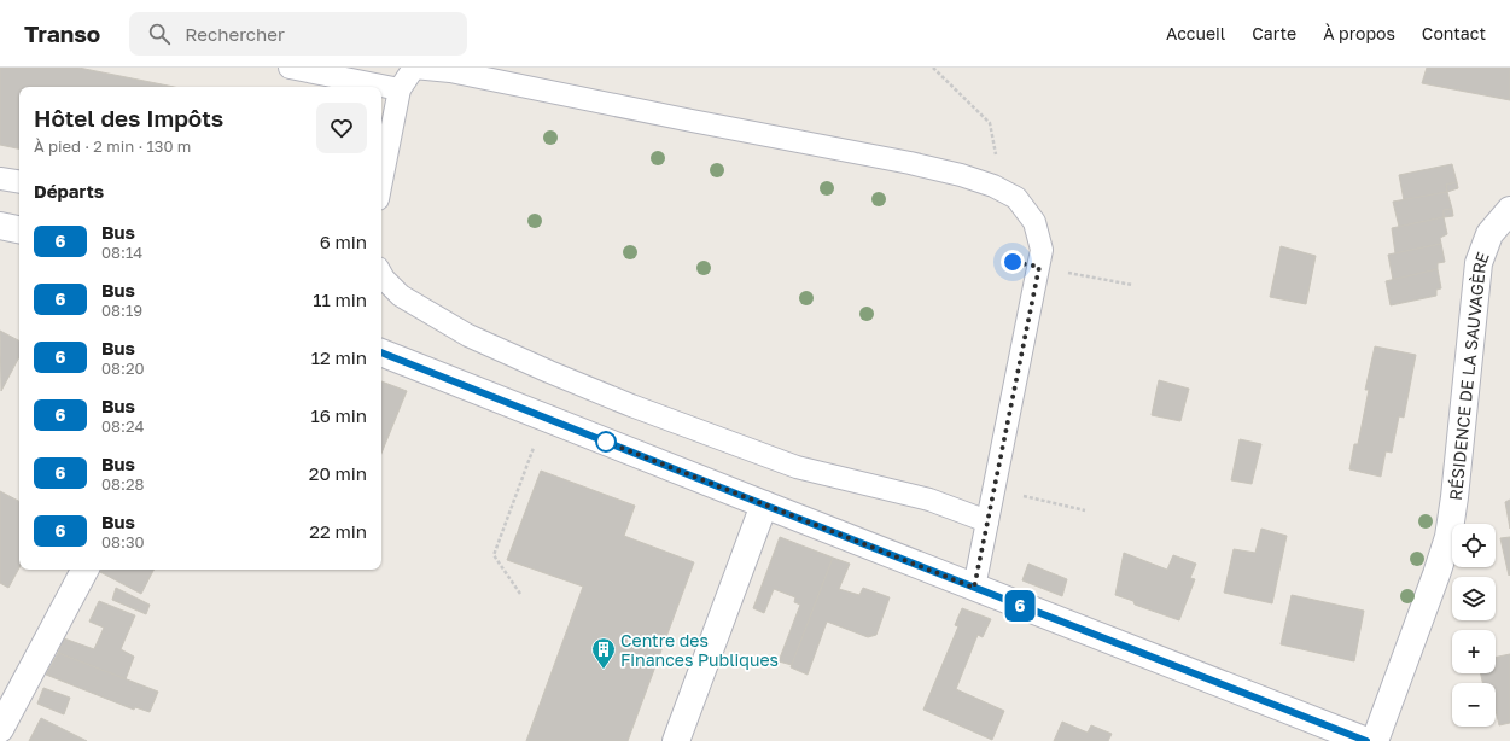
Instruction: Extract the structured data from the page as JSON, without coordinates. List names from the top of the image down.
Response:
{
  "streets": {
    "street": ["RÉSIDENCE DE LA SAUVAGÈRE"]
  },
  "places": {
    "building": ["Centre des Finances Publiques"]
  },
  "lines": ["bus line 6"],
  "page": {
    "header": "Transo",
    "search": "Rechercher",
    "nav": [
      "Accueil",
      "Carte",
      "À propos",
      "Contact"
    ],
    "on_map": "6",
    "heading": [
      ["Hôtel des Impôts", "À pied · 2 min · 130 m"],
      "Départs"
    ],
    "list": [
      {
        "mark": "6",
        "name": "Bus",
        "note": "08:14",
        "value": "6 min"
      },
      {
        "mark": "6",
        "name": "Bus",
        "note": "08:19",
        "value": "11 min"
      },
      {
        "mark": "6",
        "name": "Bus",
        "note": "08:20",
        "value": "12 min"
      },
      {
        "mark": "6",
        "name": "Bus",
        "note": "08:24",
        "value": "16 min"
      },
      {
        "mark": "6",
        "name": "Bus",
        "note": "08:28",
        "value": "20 min"
      },
      {
        "mark": "6",
        "name": "Bus",
        "note": "08:30",
        "value": "22 min"
      }
    ],
    "map_buttons": ["+", "−"]
  }
}
